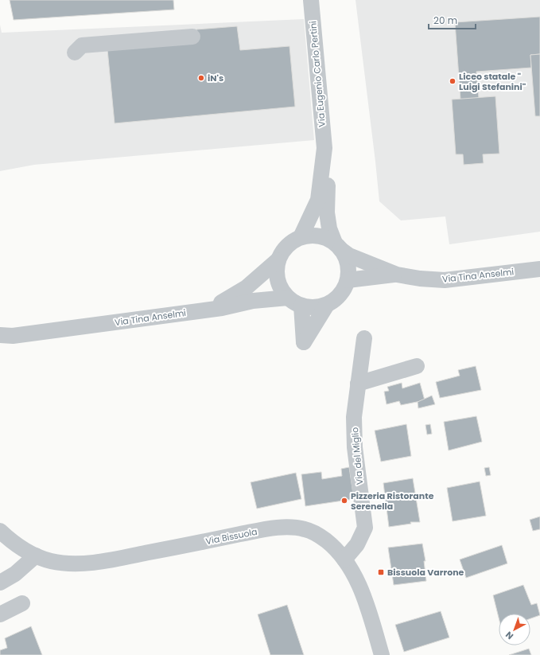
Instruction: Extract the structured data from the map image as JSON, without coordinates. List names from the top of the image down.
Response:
{
  "streets": {
    "street": [
      "Via Eugenio Carlo Pertini",
      "Via Tina Anselmi",
      "Via del Miglio",
      "Via Bissuola"
    ]
  },
  "crossings": [
    ["Via Eugenio Carlo Pertini", "Via Tina Anselmi"],
    ["Via del Miglio", "Via Bissuola"]
  ],
  "places": {
    "other": ["iN's", "Liceo statale \" Luigi Stefanini\"", "Pizzeria Ristorante Serenella"],
    "transit": ["Bissuola Varrone"]
  },
  "scale_bar": "20 m",
  "north": "bottom left"
}
